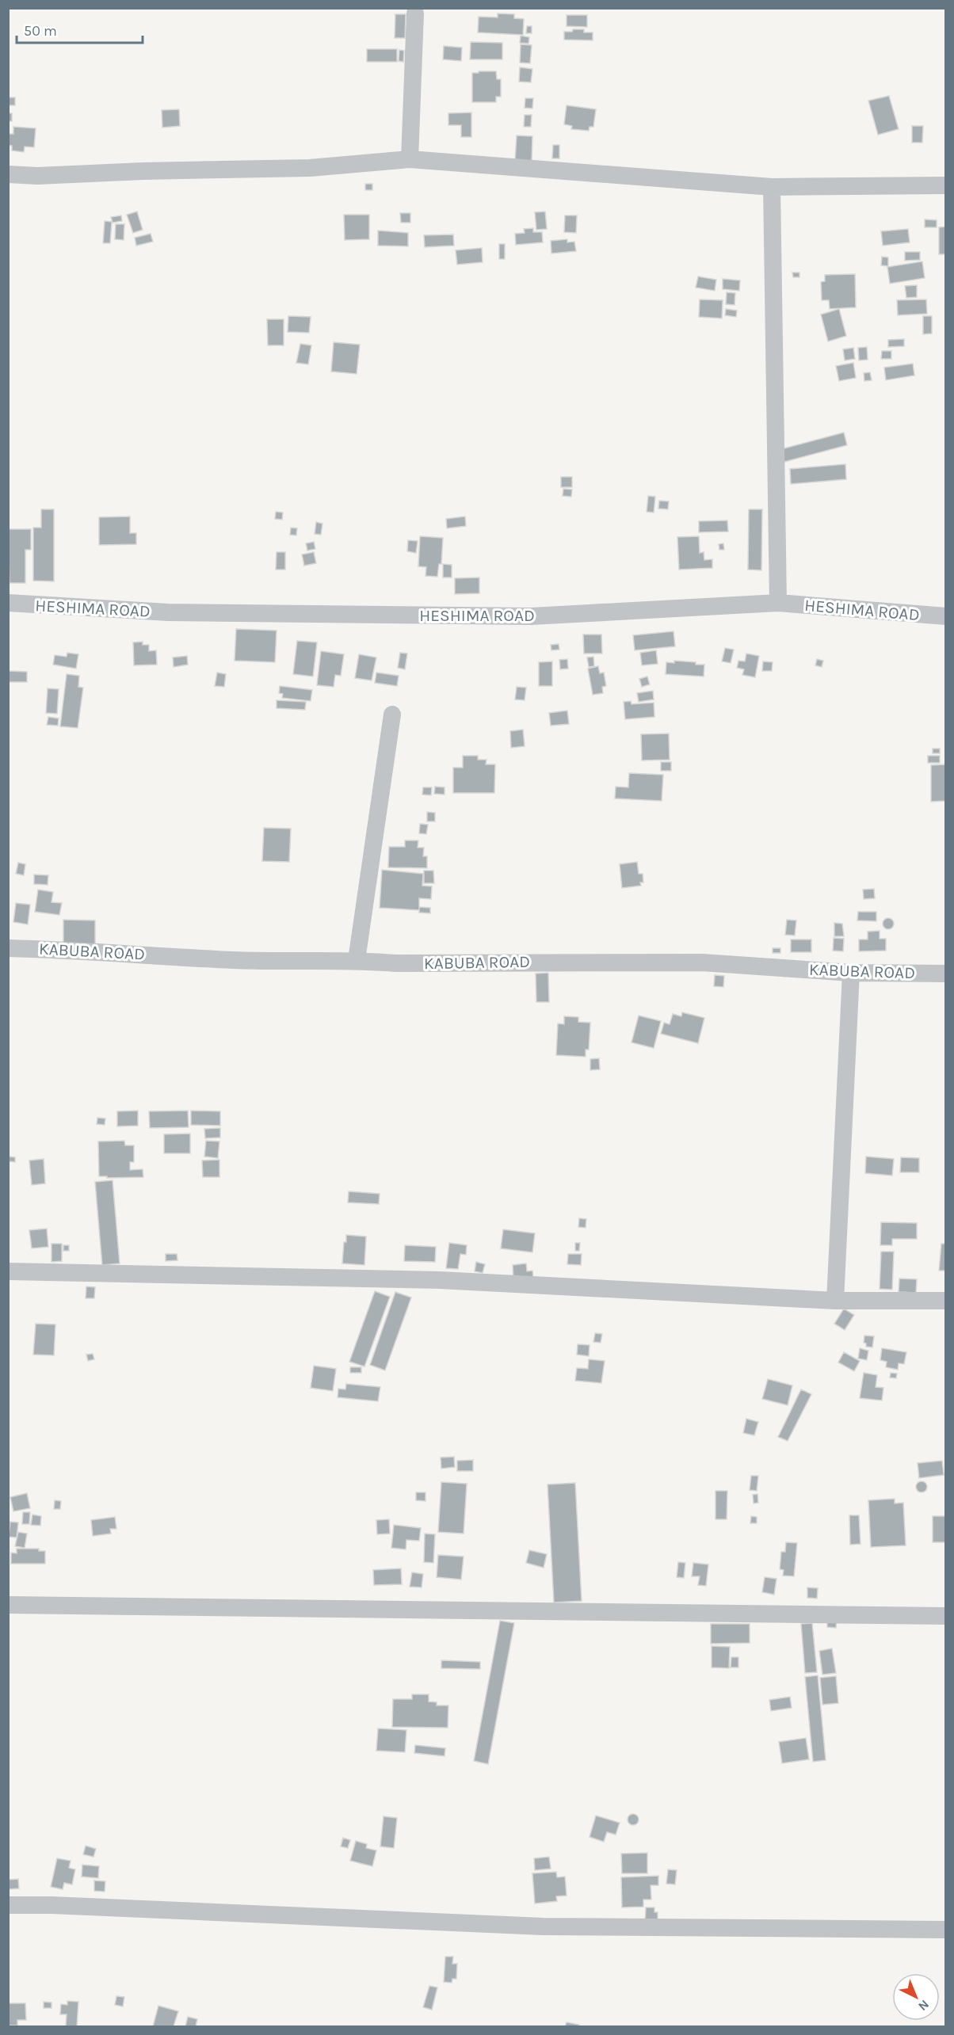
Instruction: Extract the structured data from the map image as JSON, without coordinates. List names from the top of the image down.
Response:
{
  "streets": {
    "street": ["HESHIMA ROAD", "KABUBA ROAD"]
  },
  "scale_bar": "50 m",
  "north": "bottom right"
}
